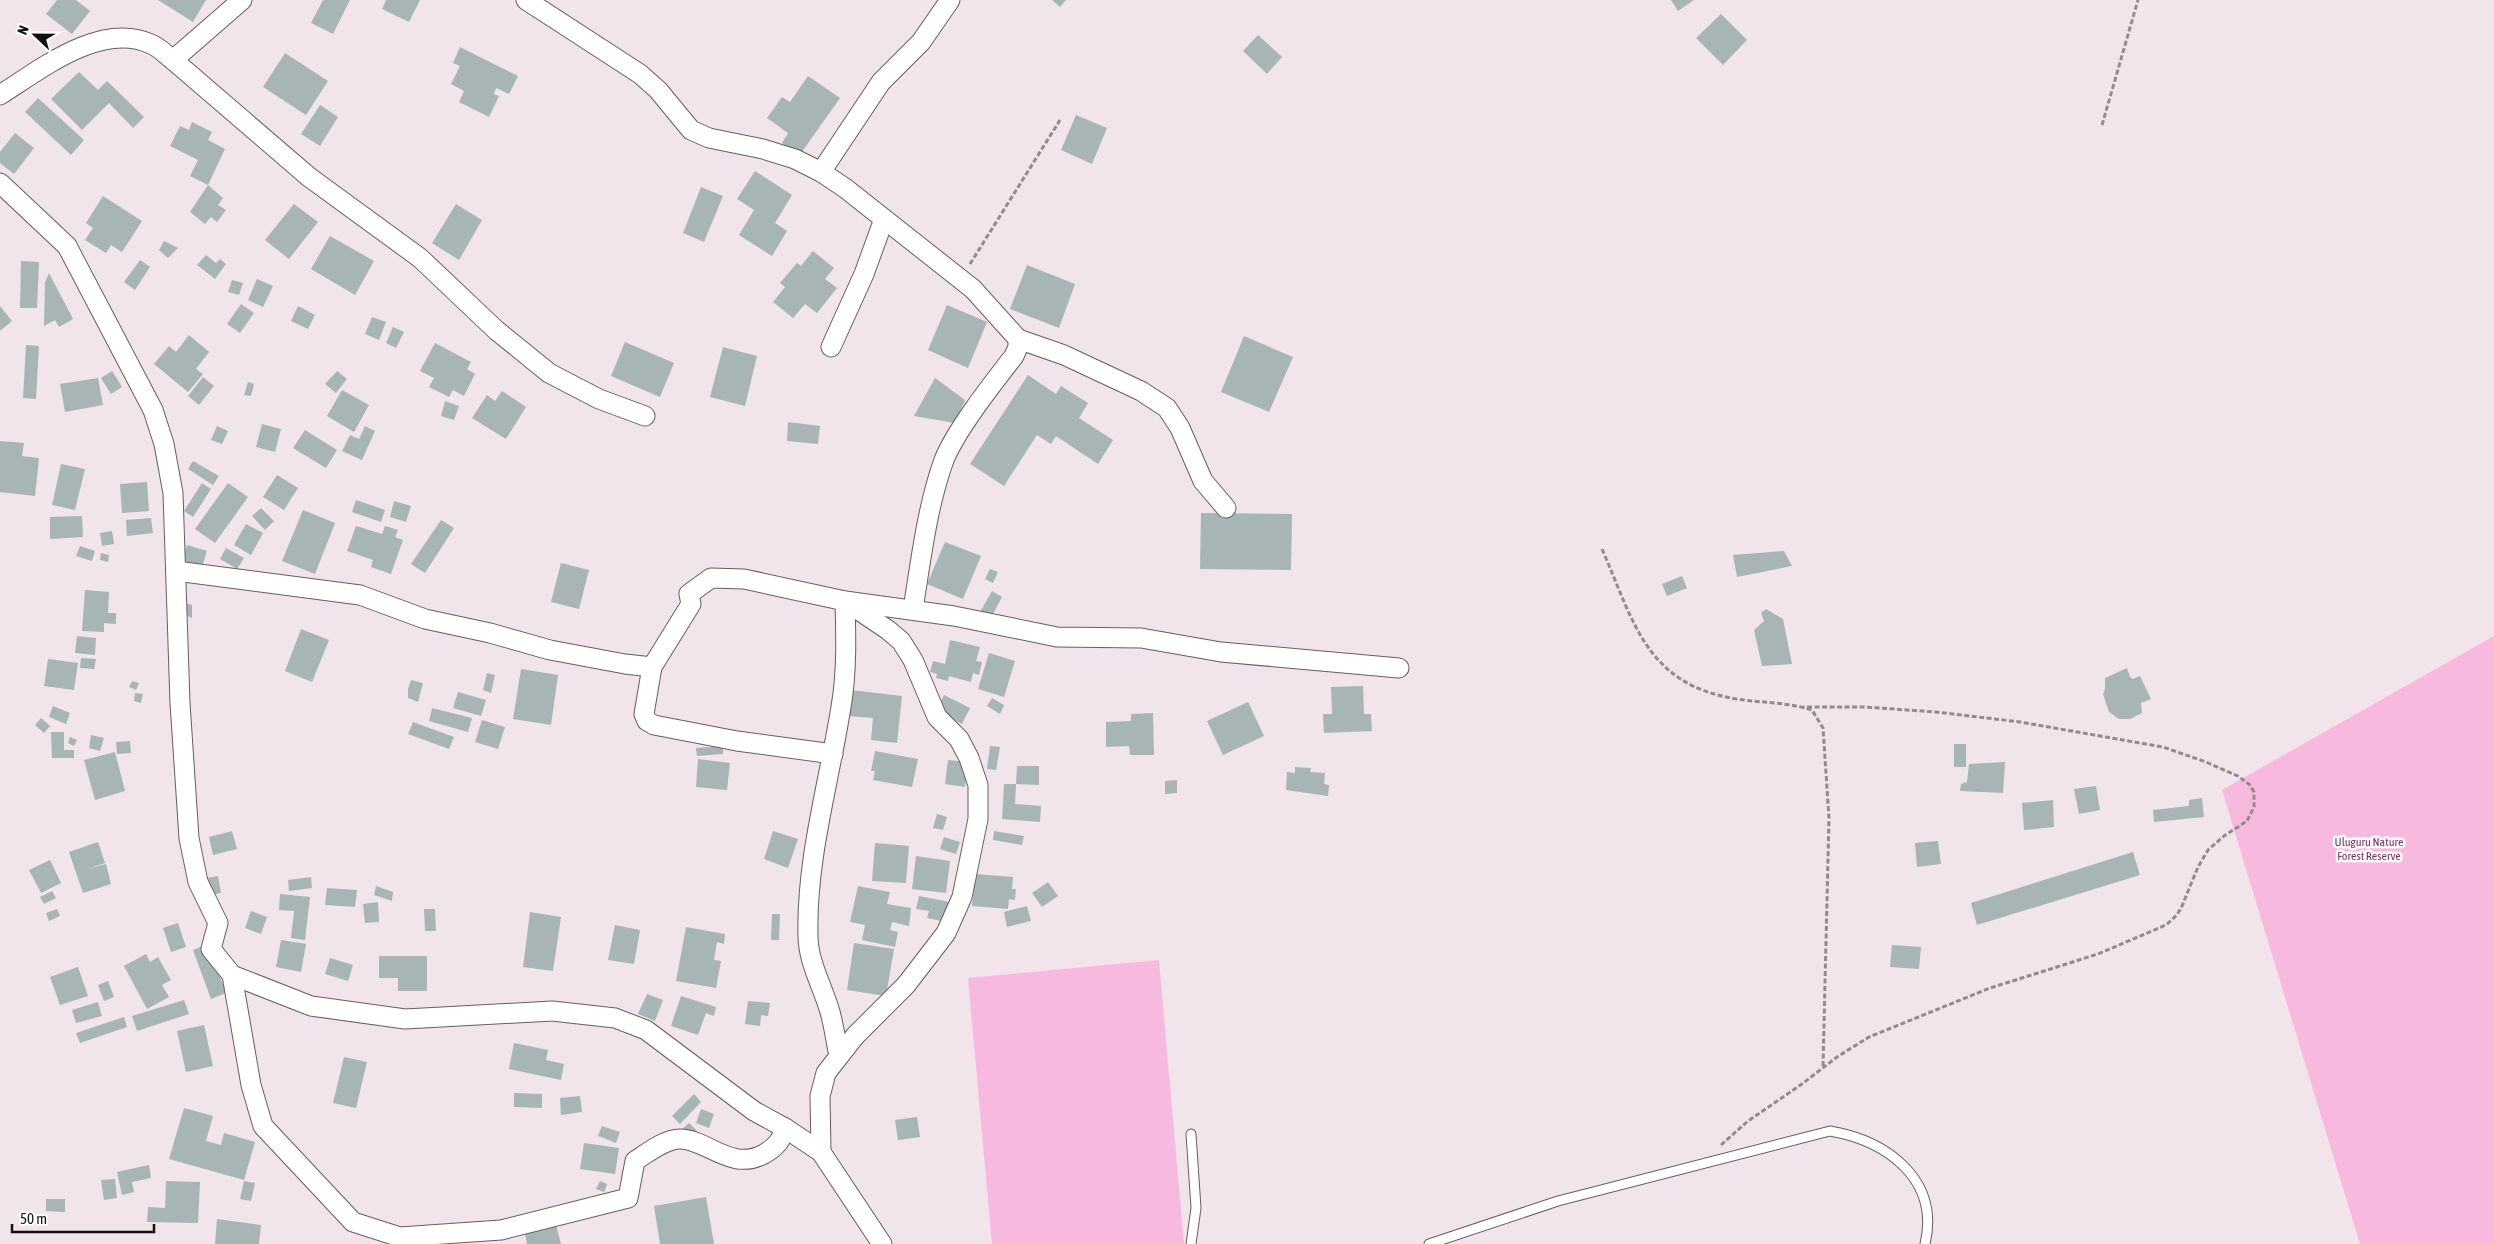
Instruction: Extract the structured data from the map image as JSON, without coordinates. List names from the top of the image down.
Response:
{
  "parks": ["Uluguru Nature Forest Reserve"],
  "scale_bar": "50 m",
  "north": "left"
}
